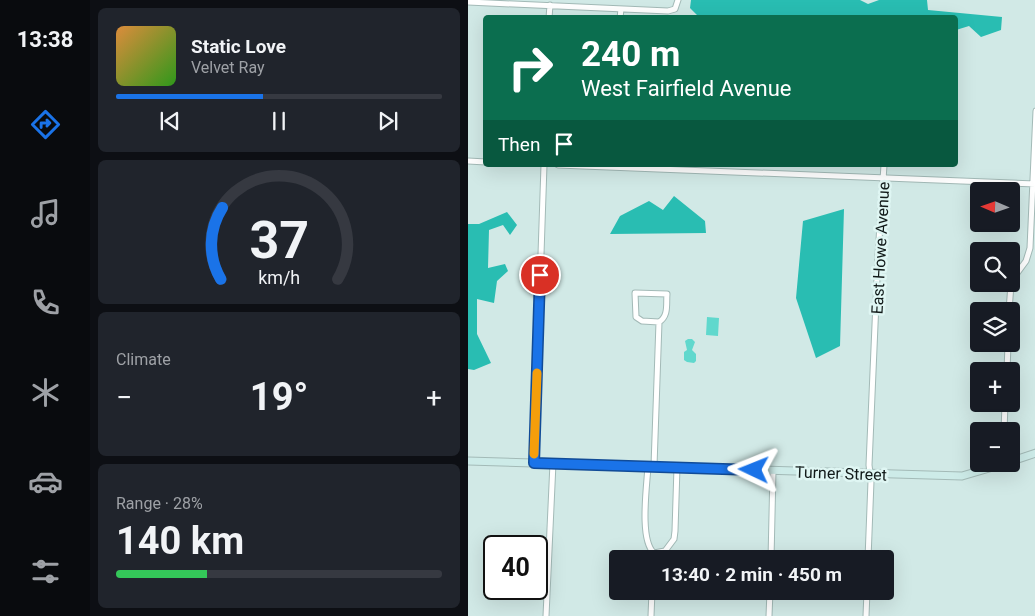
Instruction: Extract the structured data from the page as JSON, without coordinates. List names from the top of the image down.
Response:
{
  "streets": {
    "street": ["East Howe Avenue", "Turner Street"]
  },
  "crossings": [
    ["East Howe Avenue", "Turner Street"]
  ],
  "north": "left",
  "page": {
    "tabs": "13:38",
    "turn": ["240 m", "West Fairfield Avenue"],
    "song": ["Static Love", "Velvet Ray"],
    "then": "Then",
    "map_buttons": ["+", "−"],
    "tile": [
      "Climate",
      ["Range · 28%", "140 km"]
    ],
    "heat": ["−", "19°", "+"],
    "limit": "40",
    "trip": "13:40 · 2 min · 450 m",
    "gauge": ["37", "km/h"]
  }
}
